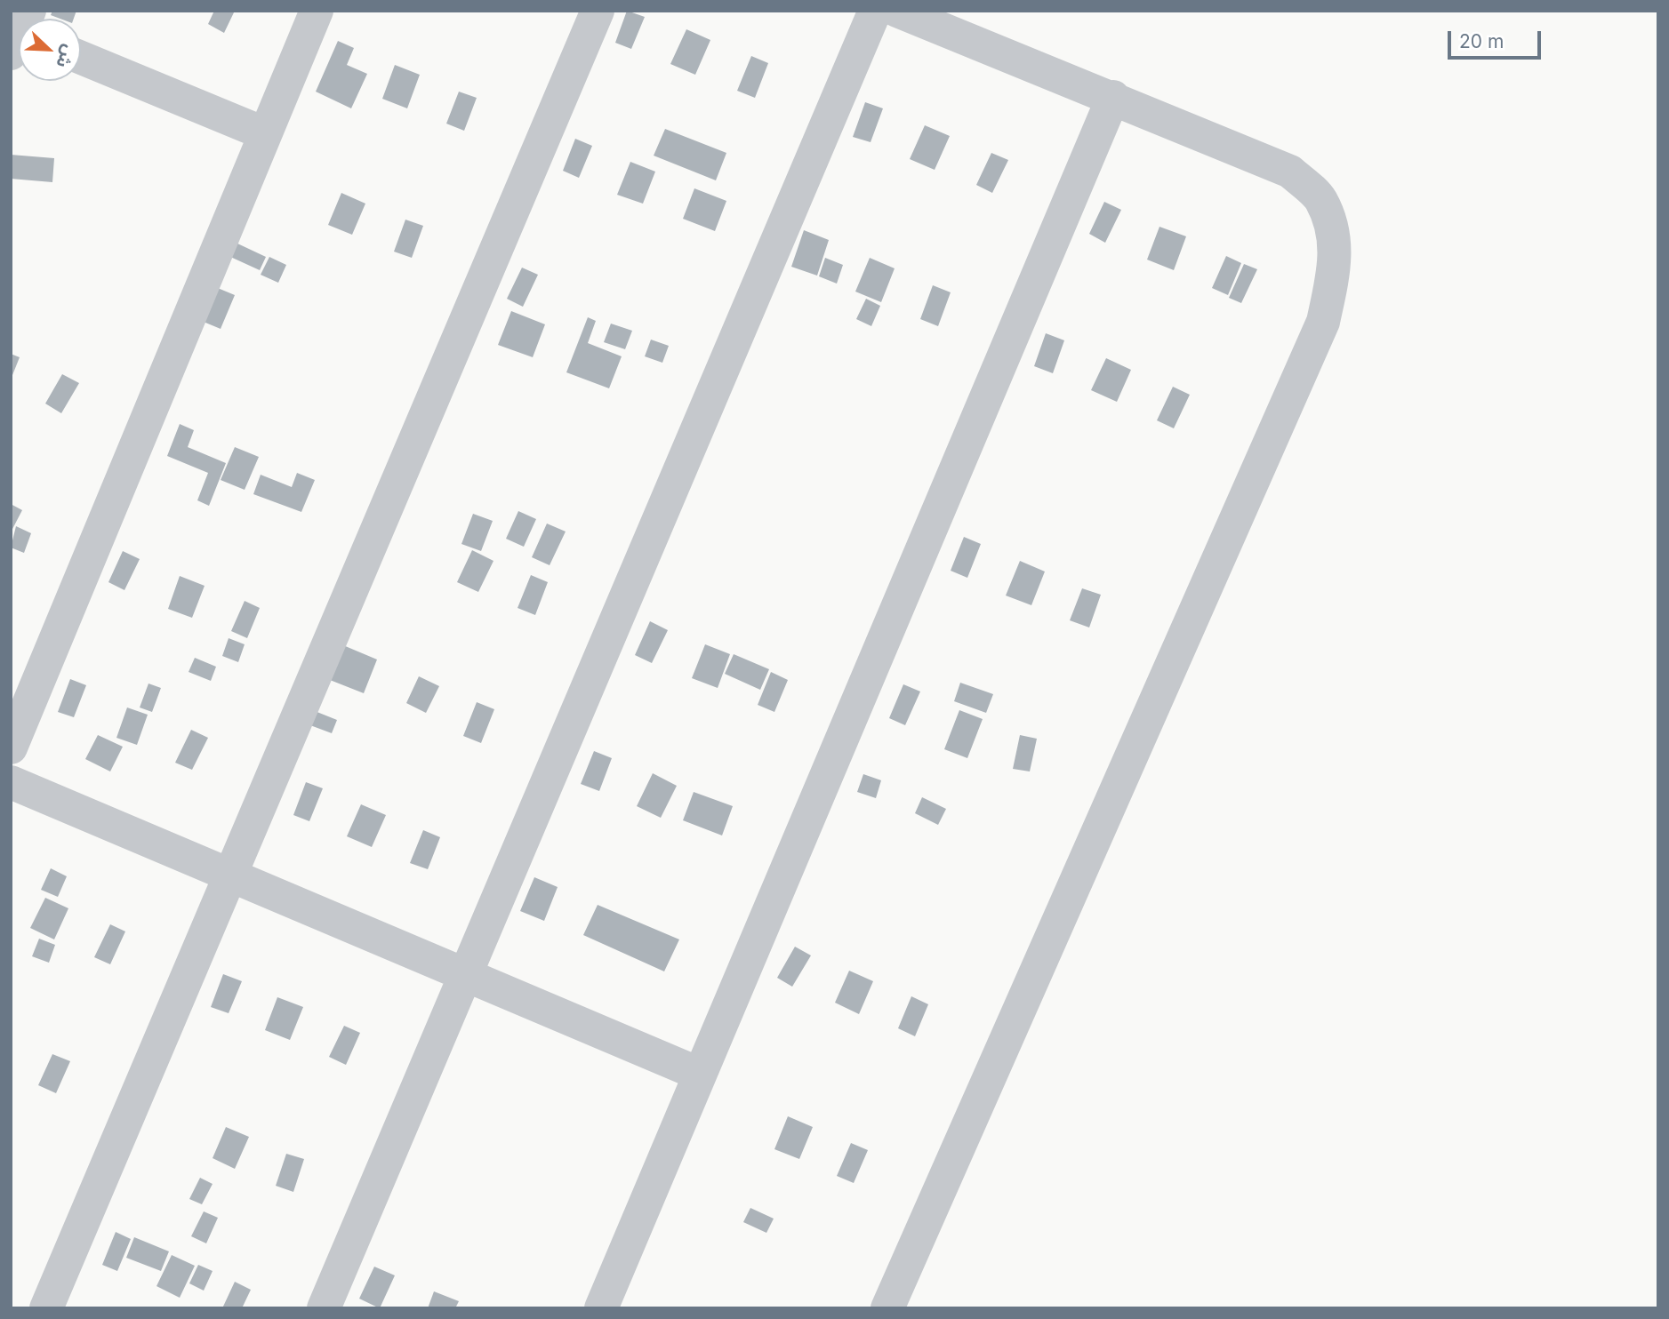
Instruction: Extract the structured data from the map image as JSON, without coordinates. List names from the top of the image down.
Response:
{
  "scale_bar": "20 m",
  "north": "bottom right"
}
